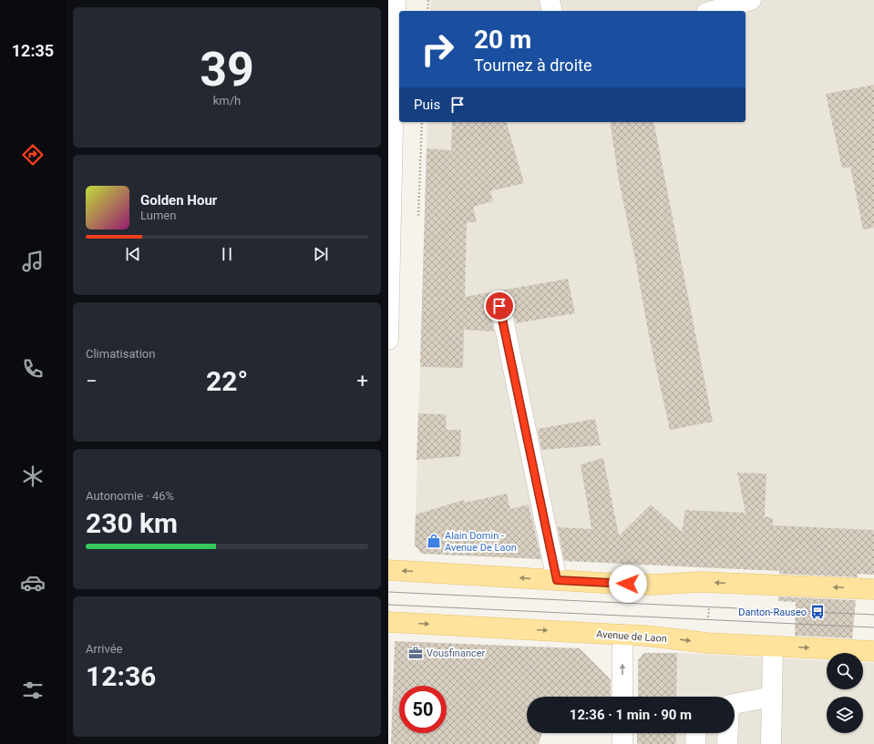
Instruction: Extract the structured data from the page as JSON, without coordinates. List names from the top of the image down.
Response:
{
  "streets": {
    "main road": ["Avenue de Laon"]
  },
  "places": {
    "shop": ["Alain Domin - Avenue De Laon"],
    "bus stop": ["Danton-Rauseo"],
    "office": ["Vousfinancer"]
  },
  "page": {
    "tabs": "12:35",
    "tile": [
      ["39", "km/h"],
      "Climatisation",
      ["Autonomie · 46%", "230 km"],
      ["Arrivée", "12:36"]
    ],
    "turn": ["20 m", "Tournez à droite"],
    "then": "Puis",
    "song": ["Golden Hour", "Lumen"],
    "heat": ["−", "22°", "+"],
    "limit": "50",
    "trip": "12:36 · 1 min · 90 m"
  }
}
